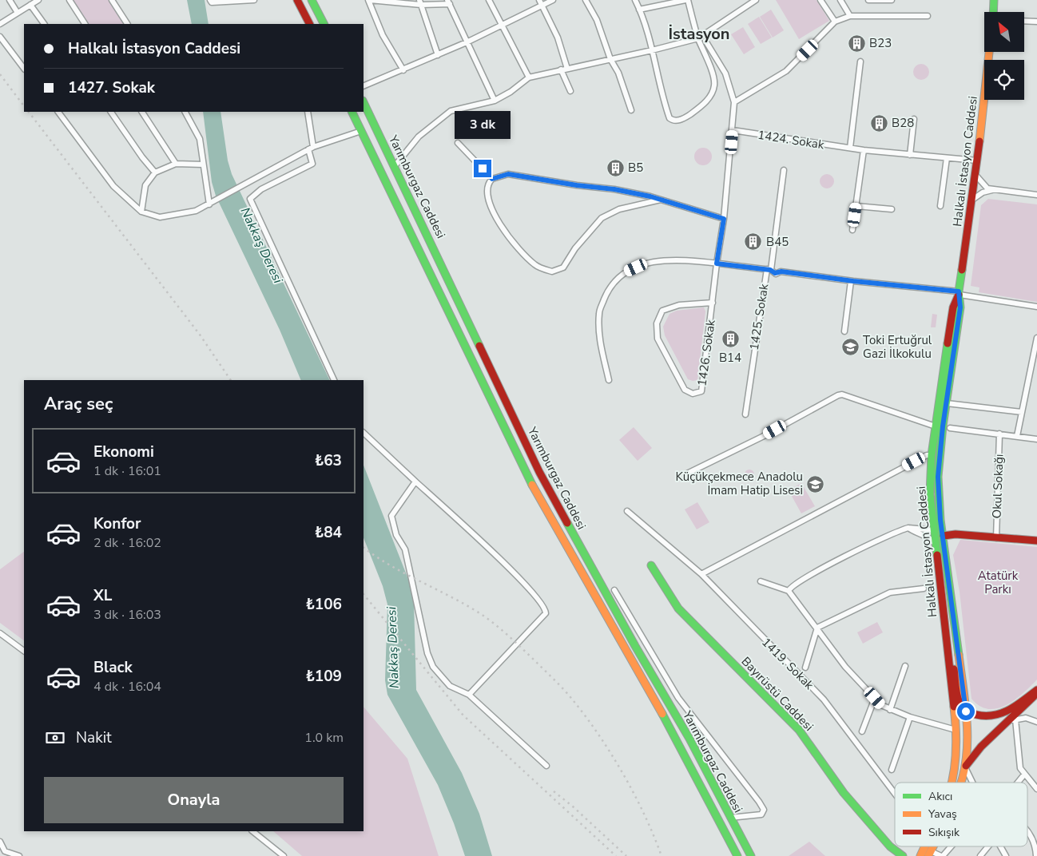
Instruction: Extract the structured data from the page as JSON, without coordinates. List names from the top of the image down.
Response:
{
  "streets": {
    "main road": ["Halkalı İstasyon Caddesi", "Yarımburgaz Caddesi", "Bayırüstü Caddesi"],
    "street": [
      "1424. Sokak",
      "1425. Sokak",
      "1426. Sokak",
      "Okul Sokağı",
      "1419. Sokak"
    ]
  },
  "crossings": [
    ["1424. Sokak", "Halkalı İstasyon Caddesi"],
    ["1424. Sokak", "1426. Sokak"],
    ["Halkalı İstasyon Caddesi", "1425. Sokak"],
    ["1425. Sokak", "1426. Sokak"]
  ],
  "districts": ["İstasyon"],
  "water": ["Nakkaş Deresi"],
  "parks": ["Atatürk Parkı"],
  "places": {
    "building": [
      "B23",
      "B28",
      "B5",
      "B45",
      "B14"
    ],
    "school or university": ["Toki Ertuğrul Gazi İlkokulu", "Küçükçekmece Anadolu İmam Hatip Lisesi"]
  },
  "legend": ["Akıcı", "Yavaş", "Sıkışık"],
  "north": "top left",
  "page": {
    "banner": ["Halkalı İstasyon Caddesi", "1427. Sokak"],
    "bubble": "3 dk",
    "heading": "Araç seç",
    "list": [
      {
        "name": "Ekonomi",
        "note": "1 dk · 16:01",
        "value": "₺63"
      },
      {
        "name": "Konfor",
        "note": "2 dk · 16:02",
        "value": "₺84"
      },
      {
        "name": "XL",
        "note": "3 dk · 16:03",
        "value": "₺106"
      },
      {
        "name": "Black",
        "note": "4 dk · 16:04",
        "value": "₺109"
      }
    ],
    "pay": ["Nakit", "1.0 km"],
    "buttons": "Onayla"
  }
}
